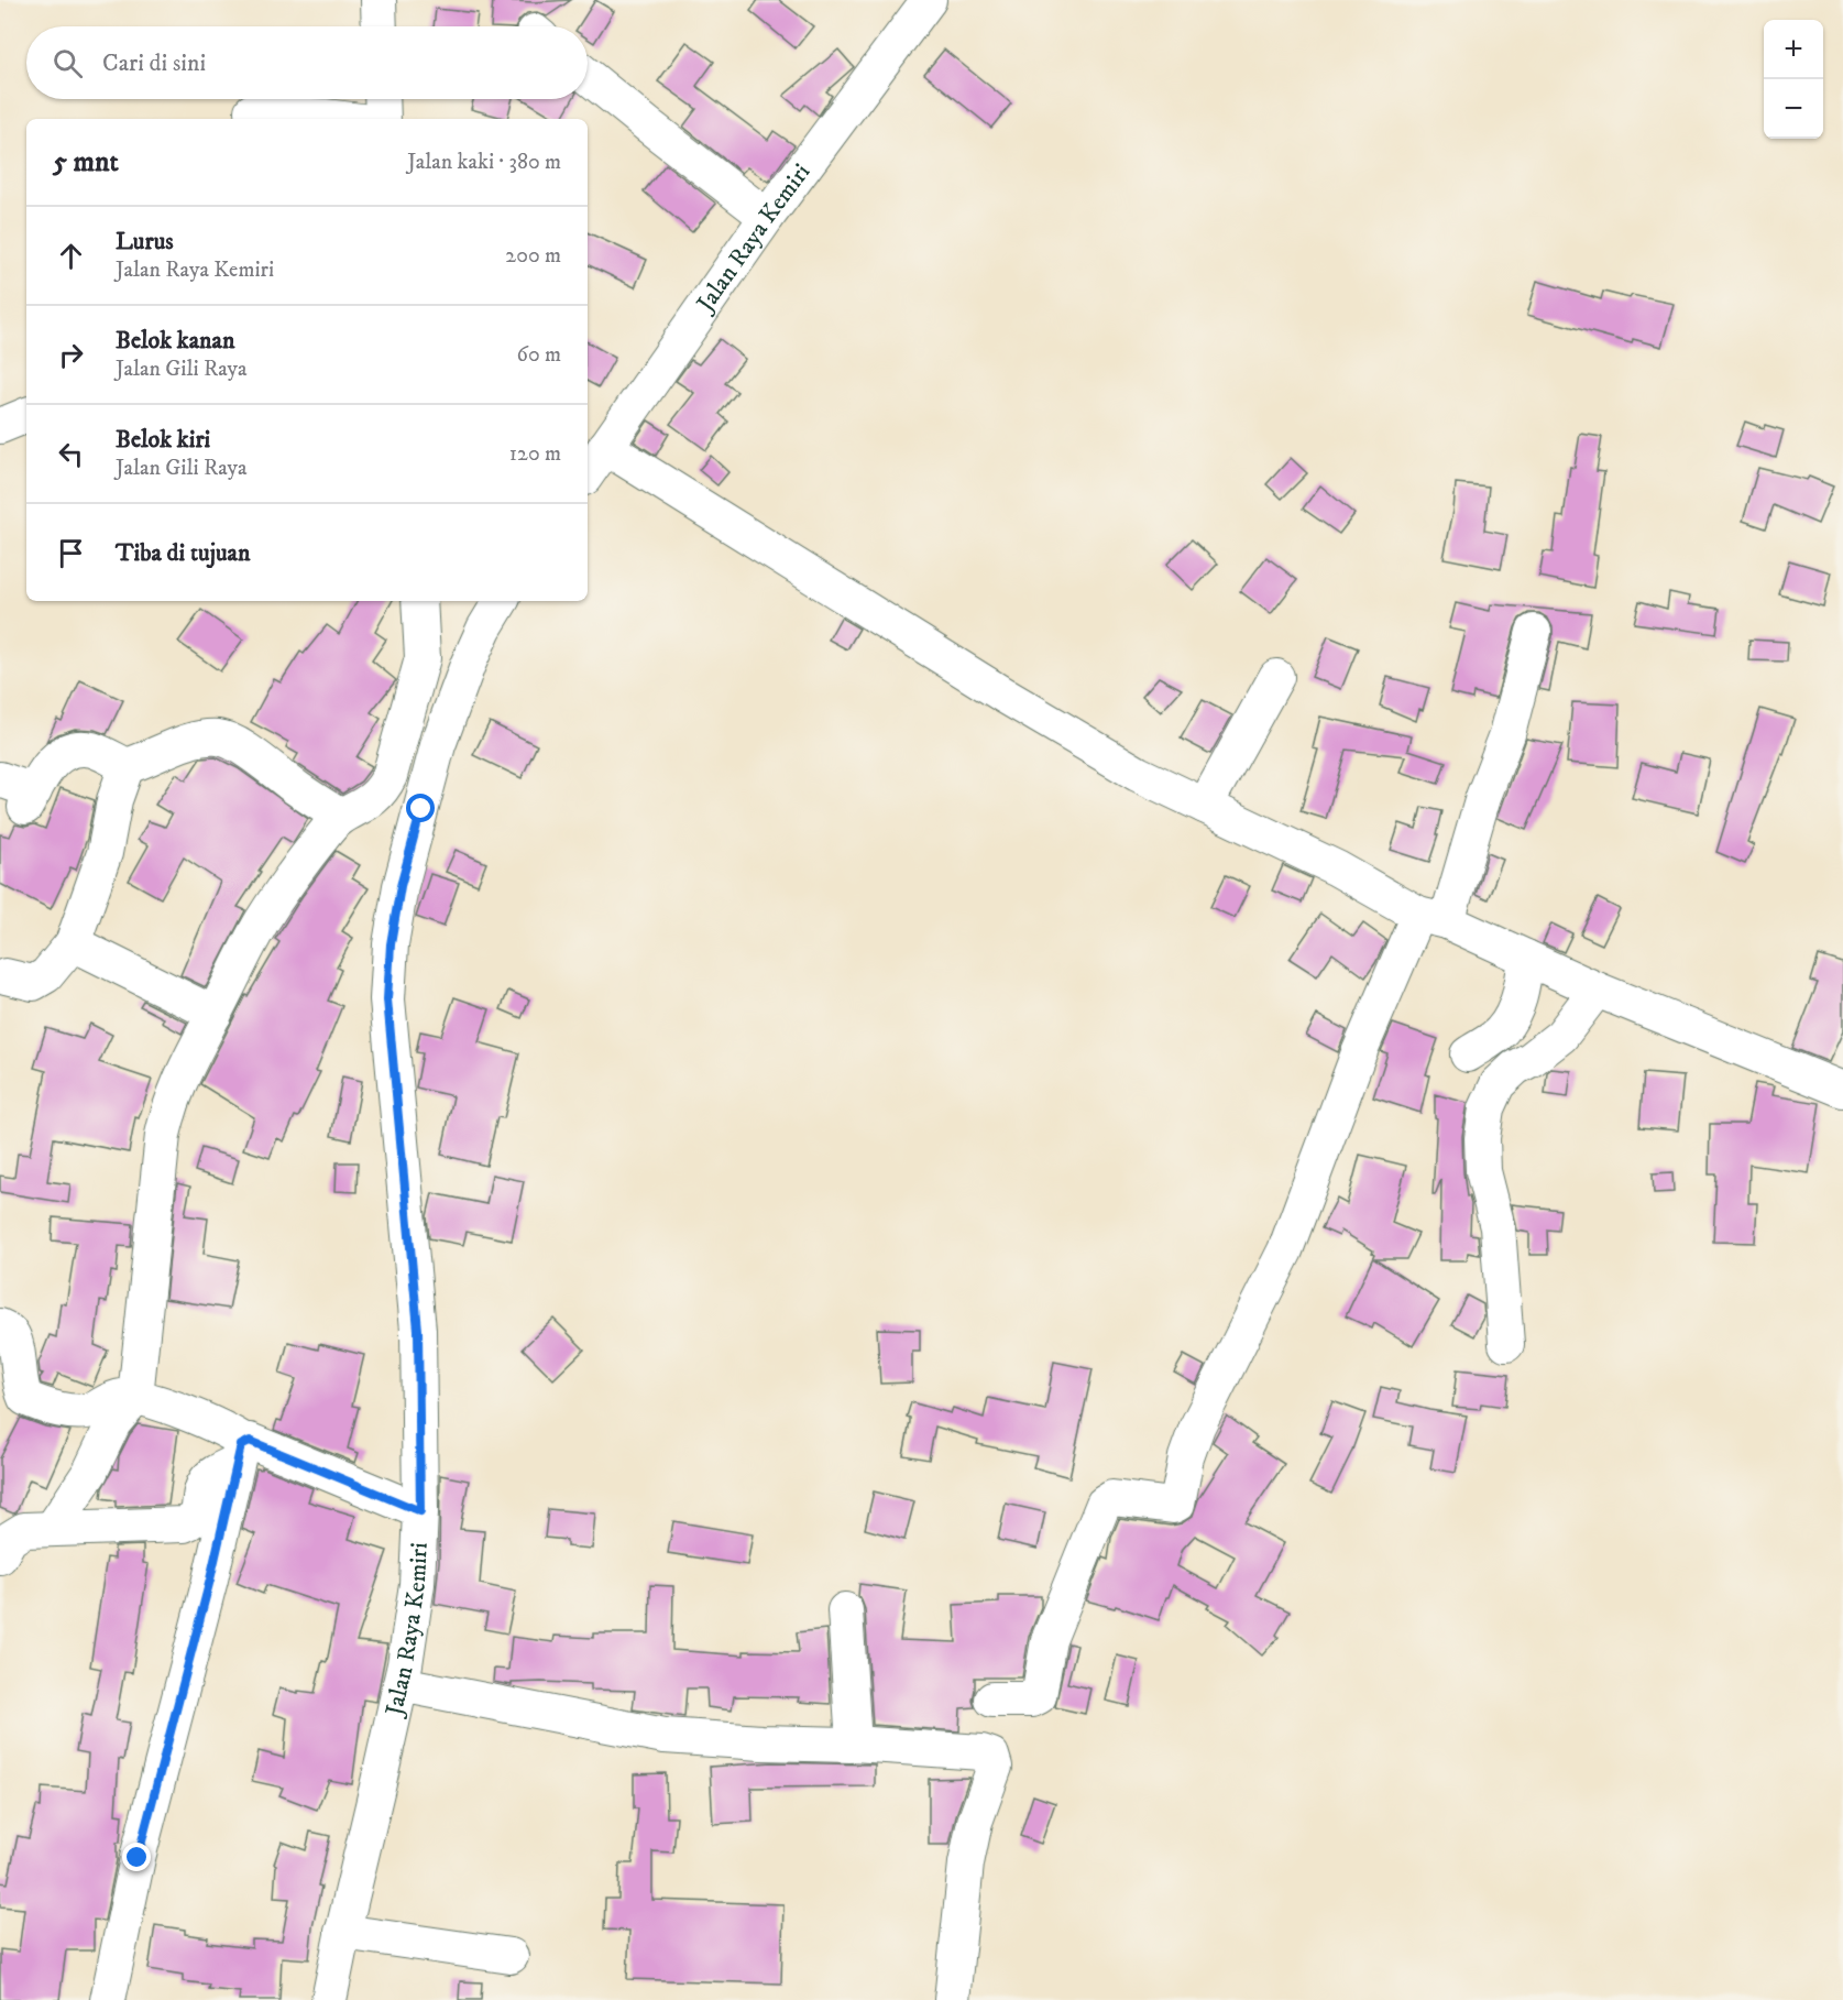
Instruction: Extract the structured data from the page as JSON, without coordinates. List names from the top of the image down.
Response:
{
  "streets": {
    "street": ["Jalan Raya Kemiri"]
  },
  "page": {
    "map_buttons": ["+", "−"],
    "search": "Cari di sini",
    "heading": ["5 mnt", "Jalan kaki · 380 m"],
    "list": [
      ["Lurus", "Jalan Raya Kemiri", "200 m"],
      ["Belok kanan", "Jalan Gili Raya", "60 m"],
      ["Belok kiri", "Jalan Gili Raya", "120 m"],
      "Tiba di tujuan"
    ]
  }
}
